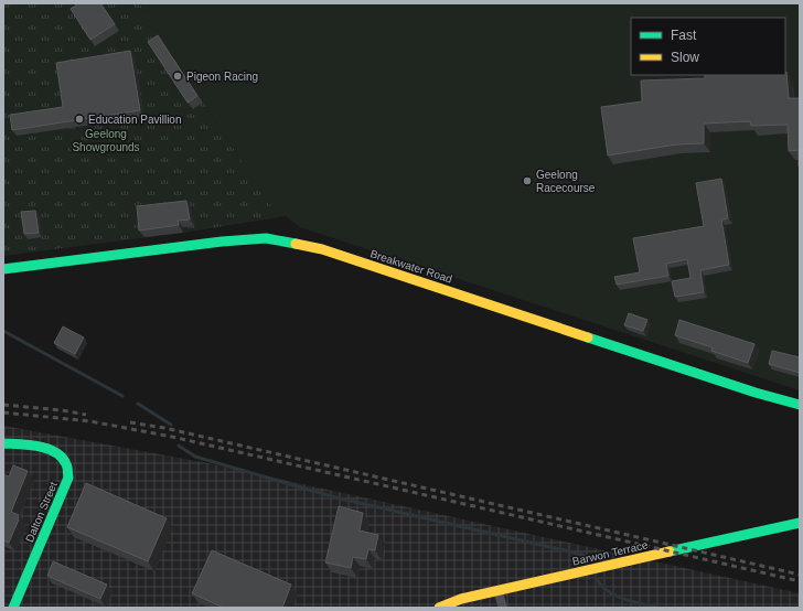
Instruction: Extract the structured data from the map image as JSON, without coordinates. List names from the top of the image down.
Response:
{
  "streets": {
    "street": ["Breakwater Road", "Dalton Street", "Barwon Terrace"]
  },
  "parks": ["Geelong Showgrounds"],
  "places": ["Pigeon Racing", "Education Pavillion", "Geelong Racecourse"],
  "legend": ["Fast", "Slow"]
}
